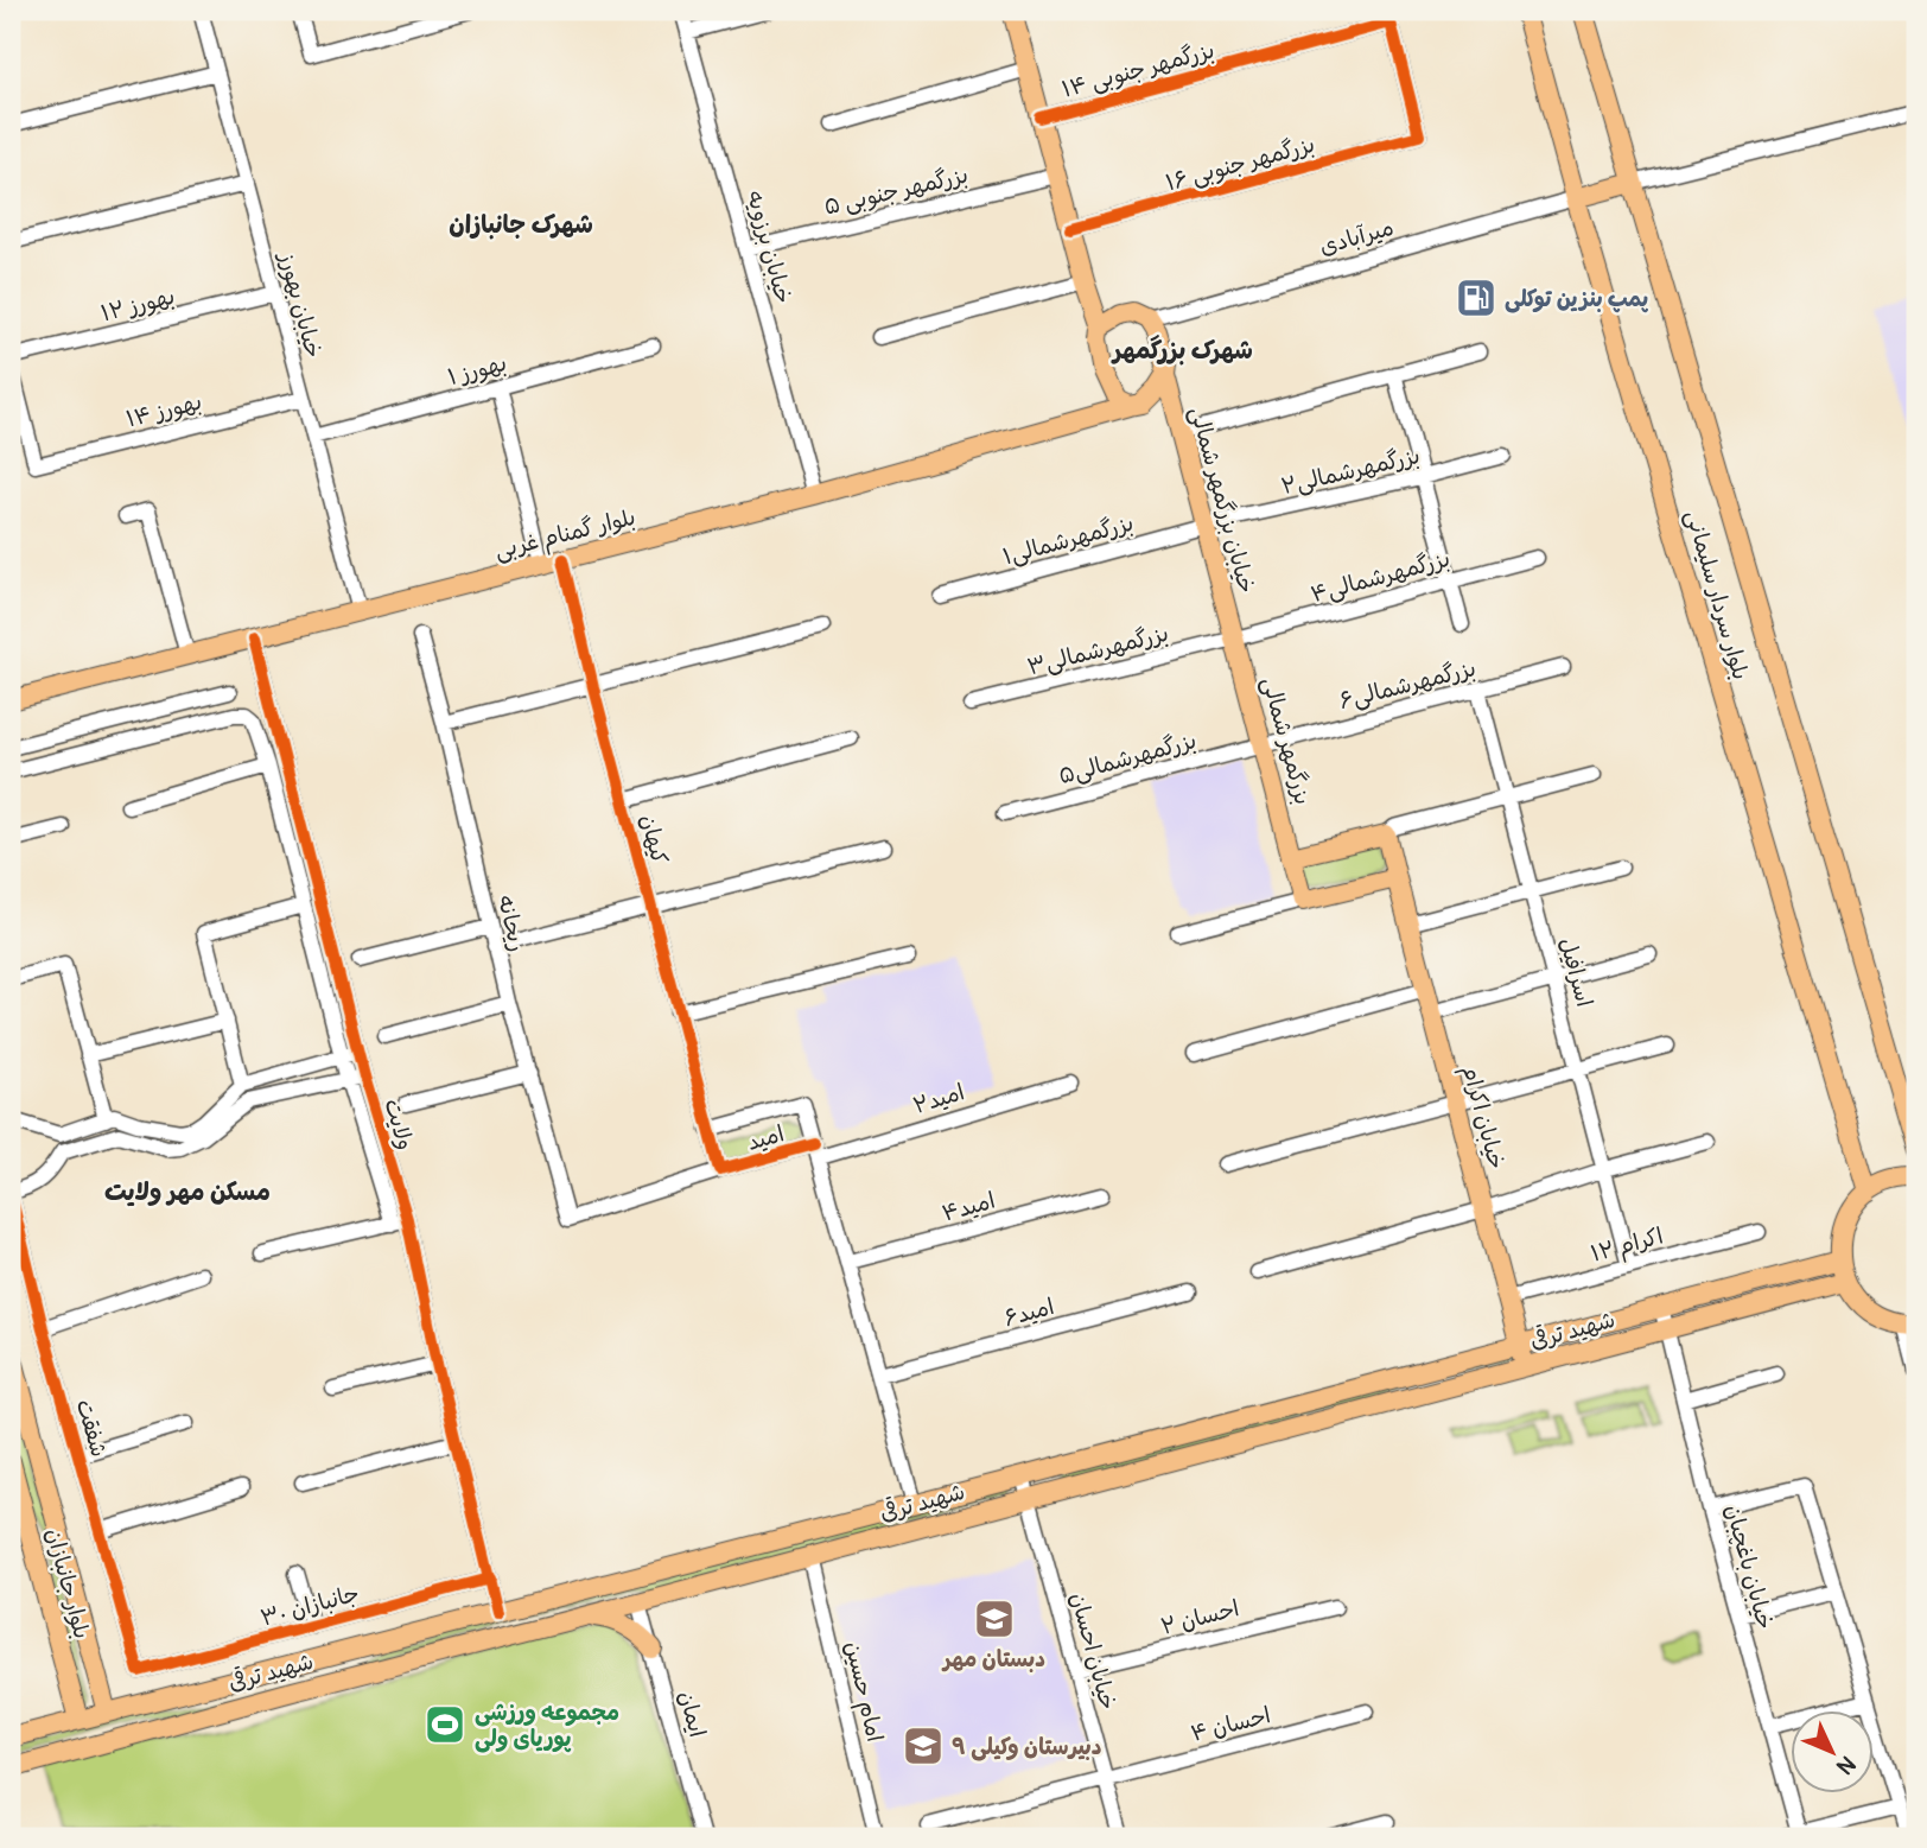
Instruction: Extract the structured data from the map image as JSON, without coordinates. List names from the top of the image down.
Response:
{
  "streets": {
    "main road": [
      "خیابان بزرگمهر شمالی",
      "بلوار گمنام غربی",
      "بلوار سردار سلیمانی",
      "بزرگمهر شمالی",
      "خیابان اکرام",
      "شهید ترقی",
      "بلوار جانبازان"
    ],
    "street": [
      "بزرگمهر جنوبی ۱۴",
      "بزرگمهر جنوبی ۱۶",
      "بزرگمهر جنوبی ۵",
      "میرآبادی",
      "خیابان برزویه",
      "بهورز ۱۲",
      "خیابان بهورز",
      "بهورز ۱",
      "بهورز ۱۴",
      "بزرگمهرشمالی۲",
      "بزرگمهرشمالی۱",
      "بزرگمهرشمالی۴",
      "بزرگمهرشمالی۳",
      "بزرگمهرشمالی۶",
      "بزرگمهرشمالی۵",
      "کیهان",
      "ریحانه",
      "اسرافیل",
      "امید۲",
      "ولایت",
      "امید",
      "امید۴",
      "اکرام ۱۲",
      "امید۶",
      "شفقت",
      "خیابان باغچبان",
      "جانبازان ۳۰",
      "احسان ۲",
      "خیابان احسان",
      "امام حسین",
      "ایمان",
      "احسان ۴"
    ]
  },
  "crossings": [
    ["بزرگمهر جنوبی ۱۴", "بزرگمهر جنوبی ۱۶"],
    ["بزرگمهر جنوبی ۵", "خیابان برزویه"],
    ["میرآبادی", "خیابان بزرگمهر شمالی"],
    ["میرآبادی", "بلوار گمنام غربی"],
    ["میرآبادی", "بلوار سردار سلیمانی"],
    ["خیابان برزویه", "بلوار گمنام غربی"],
    ["بهورز ۱۲", "خیابان بهورز"],
    ["خیابان بهورز", "بهورز ۱"],
    ["خیابان بهورز", "بهورز ۱۴"],
    ["خیابان بهورز", "بلوار گمنام غربی"],
    ["بزرگمهرشمالی۲", "خیابان بزرگمهر شمالی"],
    ["بزرگمهرشمالی۲", "بزرگمهرشمالی۱"],
    ["خیابان بزرگمهر شمالی", "بلوار گمنام غربی"],
    ["خیابان بزرگمهر شمالی", "بزرگمهرشمالی۱"],
    ["خیابان بزرگمهر شمالی", "بزرگمهرشمالی۴"],
    ["خیابان بزرگمهر شمالی", "بزرگمهرشمالی۳"],
    ["خیابان بزرگمهر شمالی", "بزرگمهر شمالی"],
    ["بلوار گمنام غربی", "کیهان"],
    ["بلوار گمنام غربی", "ولایت"],
    ["بزرگمهرشمالی۴", "بزرگمهرشمالی۳"],
    ["بزرگمهرشمالی۴", "بزرگمهر شمالی"],
    ["بزرگمهرشمالی۳", "بزرگمهر شمالی"],
    ["بزرگمهرشمالی۶", "بزرگمهر شمالی"],
    ["بزرگمهرشمالی۶", "بزرگمهرشمالی۵"],
    ["بزرگمهرشمالی۶", "اسرافیل"],
    ["بزرگمهر شمالی", "بزرگمهرشمالی۵"],
    ["کیهان", "امید"],
    ["ریحانه", "امید"],
    ["اسرافیل", "اکرام ۱۲"],
    ["امید۲", "امید"],
    ["خیابان اکرام", "اکرام ۱۲"],
    ["خیابان اکرام", "شهید ترقی"],
    ["ولایت", "شهید ترقی"],
    ["ولایت", "جانبازان ۳۰"],
    ["امید", "امید۴"],
    ["امید", "امید۶"],
    ["امید", "شهید ترقی"],
    ["شهید ترقی", "خیابان باغچبان"],
    ["شهید ترقی", "بلوار جانبازان"],
    ["شهید ترقی", "خیابان احسان"],
    ["شهید ترقی", "امام حسین"],
    ["شهید ترقی", "ایمان"],
    ["شفقت", "جانبازان ۳۰"],
    ["احسان ۲", "خیابان احسان"],
    ["خیابان احسان", "احسان ۴"]
  ],
  "districts": ["شهرک جانبازان", "شهرک بزرگمهر", "مسکن مهر ولایت"],
  "places": {
    "fuel station": ["پمپ بنزین توکلی"],
    "school or university": ["دبستان مهر", "دبیرستان وکیلی ۹"],
    "sports": ["مجموعه ورزشی پوریای ولی"]
  },
  "north": "bottom right"
}
